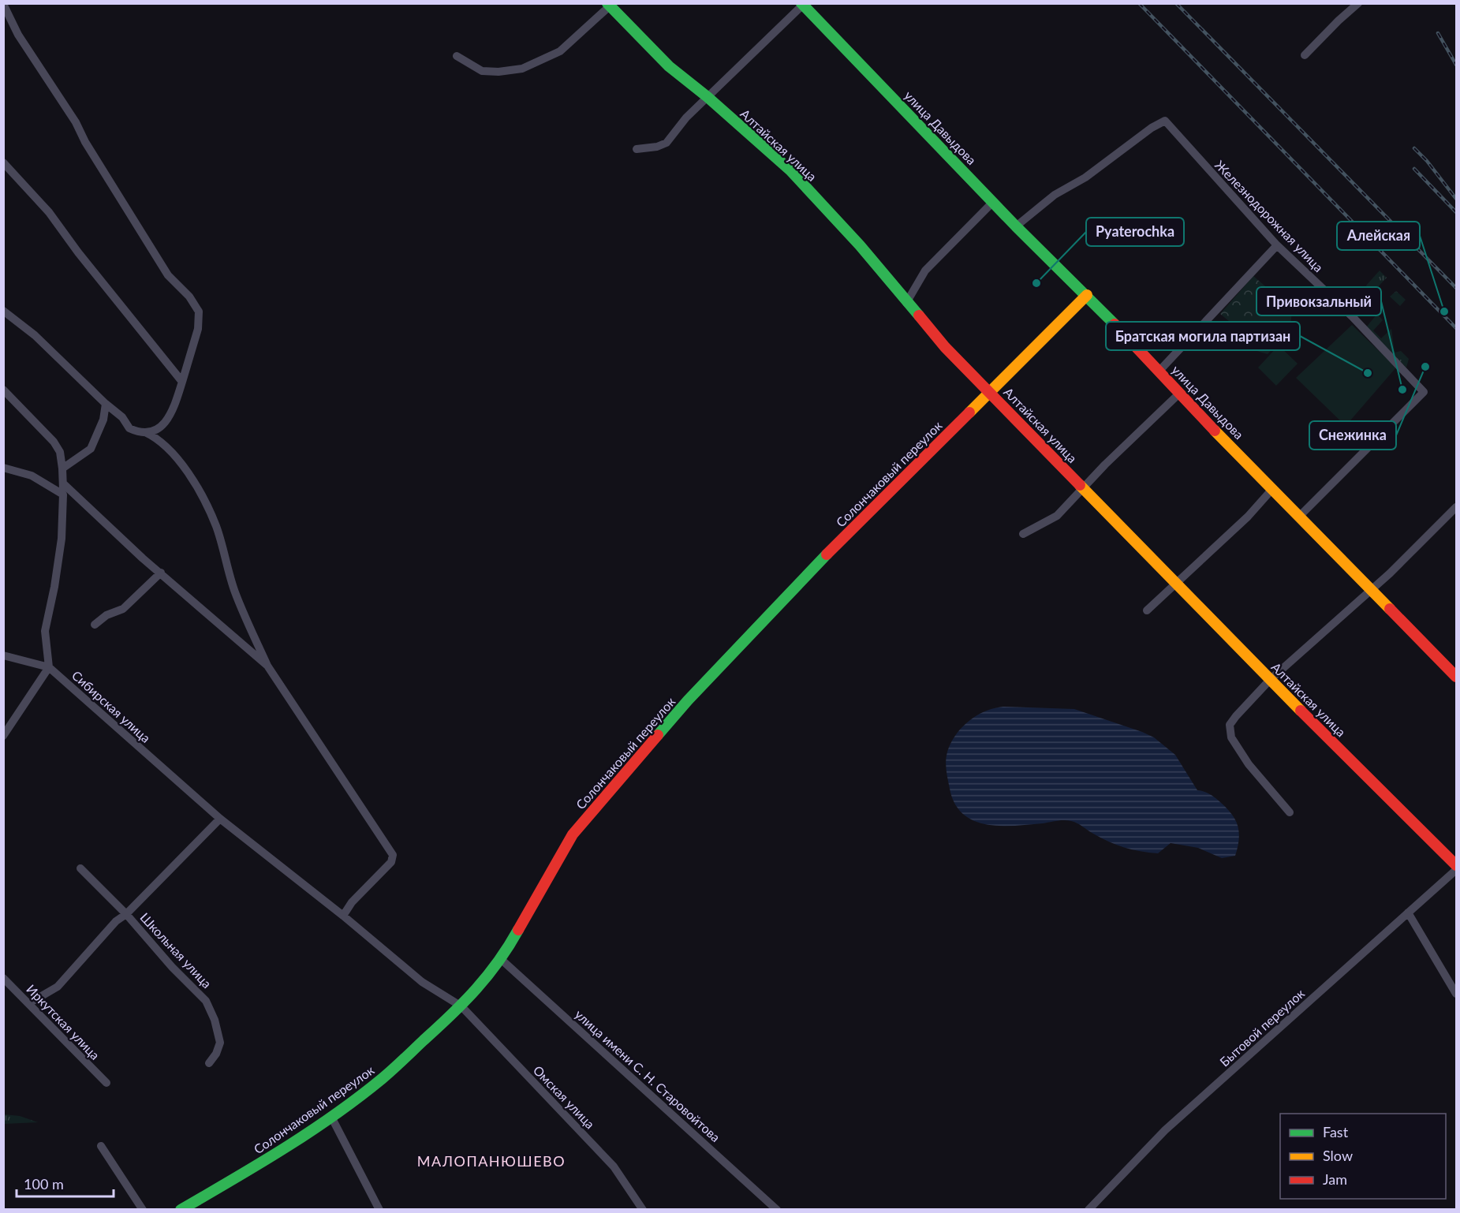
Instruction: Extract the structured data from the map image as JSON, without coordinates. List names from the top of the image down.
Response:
{
  "streets": {
    "street": [
      "улица Давыдова",
      "Алтайская улица",
      "Железнодорожная улица",
      "Солончаковый переулок",
      "Сибирская улица",
      "Школьная улица",
      "Иркутская улица",
      "Бытовой переулок",
      "улица имени С. Н. Старовойтова",
      "Омская улица"
    ]
  },
  "crossings": [
    ["улица Давыдова", "Железнодорожная улица"],
    ["улица Давыдова", "Солончаковый переулок"],
    ["Алтайская улица", "Солончаковый переулок"],
    ["Солончаковый переулок", "Сибирская улица"],
    ["Солончаковый переулок", "улица имени С. Н. Старовойтова"],
    ["Солончаковый переулок", "Омская улица"],
    ["Сибирская улица", "Омская улица"]
  ],
  "districts": ["МАЛОПАНЮШЕВО"],
  "places": [
    "Pyaterochka",
    "Алейская",
    "Снежинка",
    "Братская могила партизан",
    "Привокзальный"
  ],
  "legend": ["Fast", "Slow", "Jam"],
  "scale_bar": "100 m"
}
